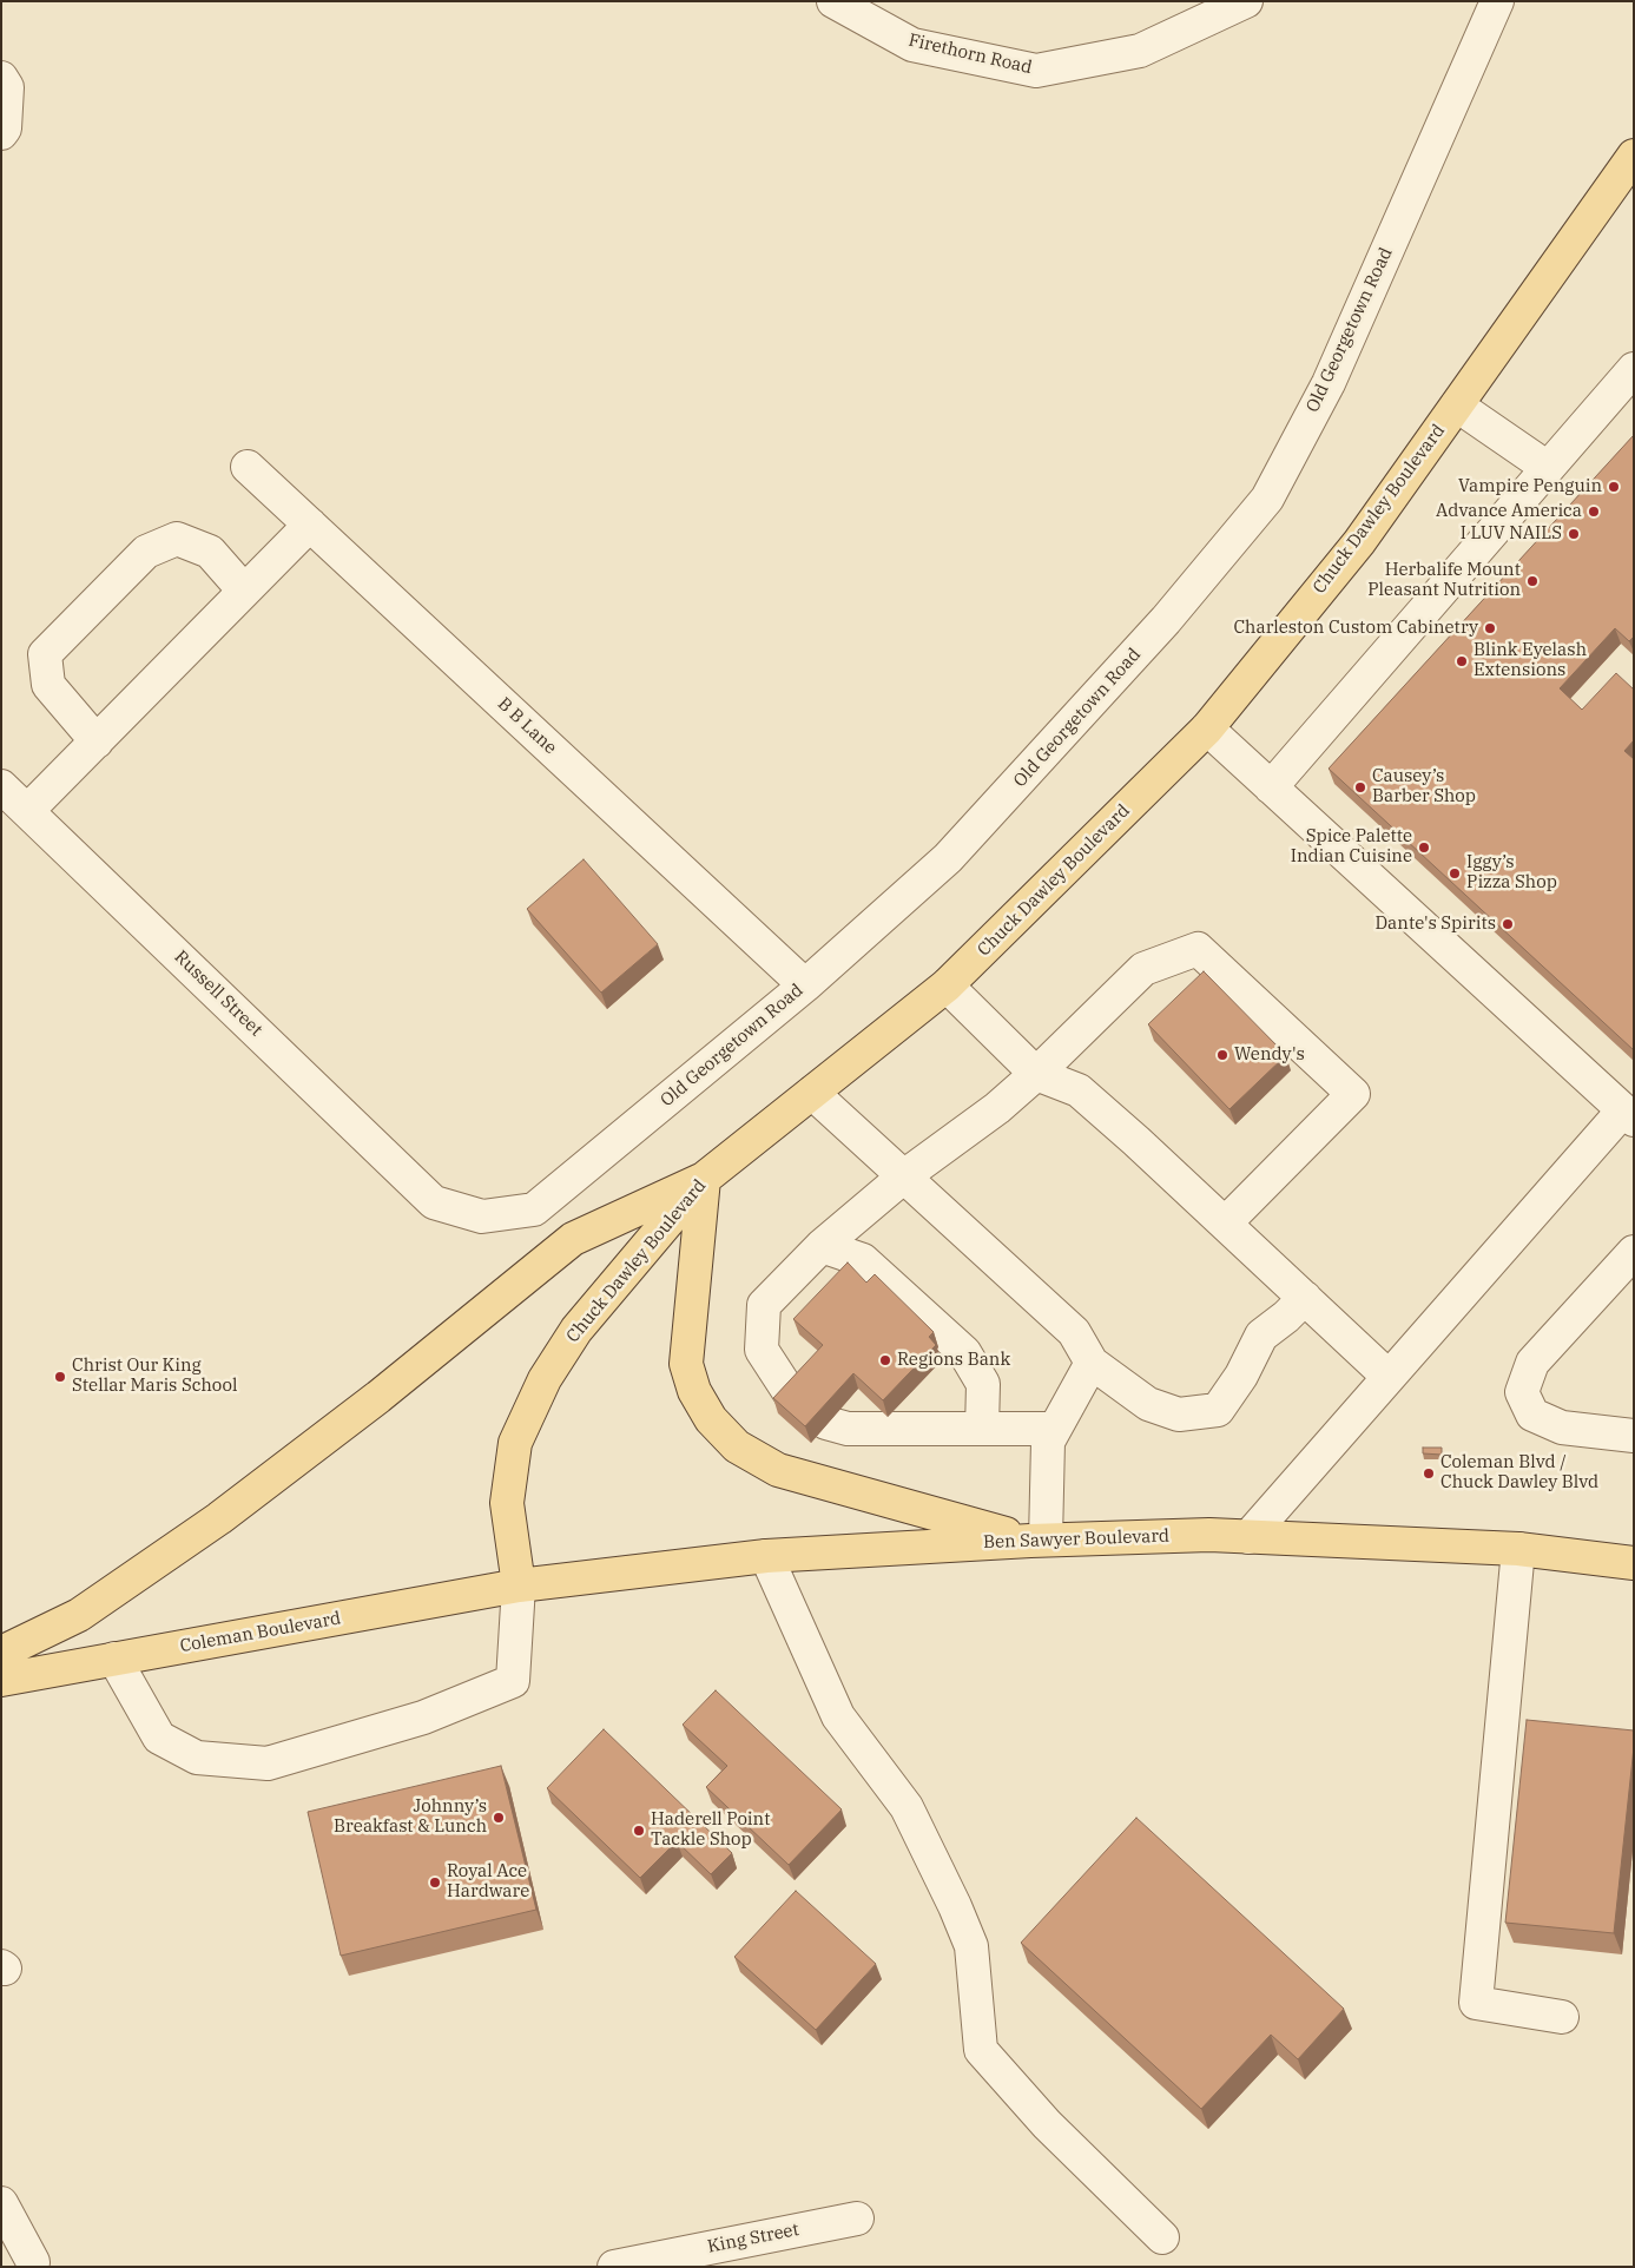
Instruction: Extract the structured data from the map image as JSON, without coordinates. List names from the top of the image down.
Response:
{
  "streets": {
    "main road": ["Chuck Dawley Boulevard", "Ben Sawyer Boulevard", "Coleman Boulevard"],
    "street": [
      "Firethorn Road",
      "Old Georgetown Road",
      "B B Lane",
      "Russell Street",
      "King Street"
    ]
  },
  "crossings": [
    ["Old Georgetown Road", "B B Lane"],
    ["Old Georgetown Road", "Russell Street"],
    ["Chuck Dawley Boulevard", "Ben Sawyer Boulevard"],
    ["Chuck Dawley Boulevard", "Coleman Boulevard"],
    ["Ben Sawyer Boulevard", "Coleman Boulevard"]
  ],
  "places": [
    "Vampire Penguin",
    "Advance America",
    "I LUV NAILS",
    "Herbalife Mount Pleasant Nutrition",
    "Charleston Custom Cabinetry",
    "Blink Eyelash Extensions",
    "Causey’s Barber Shop",
    "Spice Palette Indian Cuisine",
    "Iggy’s Pizza Shop",
    "Dante's Spirits",
    "Wendy's",
    "Regions Bank",
    "Christ Our King Stellar Maris School",
    "Coleman Blvd / Chuck Dawley Blvd",
    "Johnny’s Breakfast & Lunch",
    "Haderell Point Tackle Shop",
    "Royal Ace Hardware"
  ]
}
